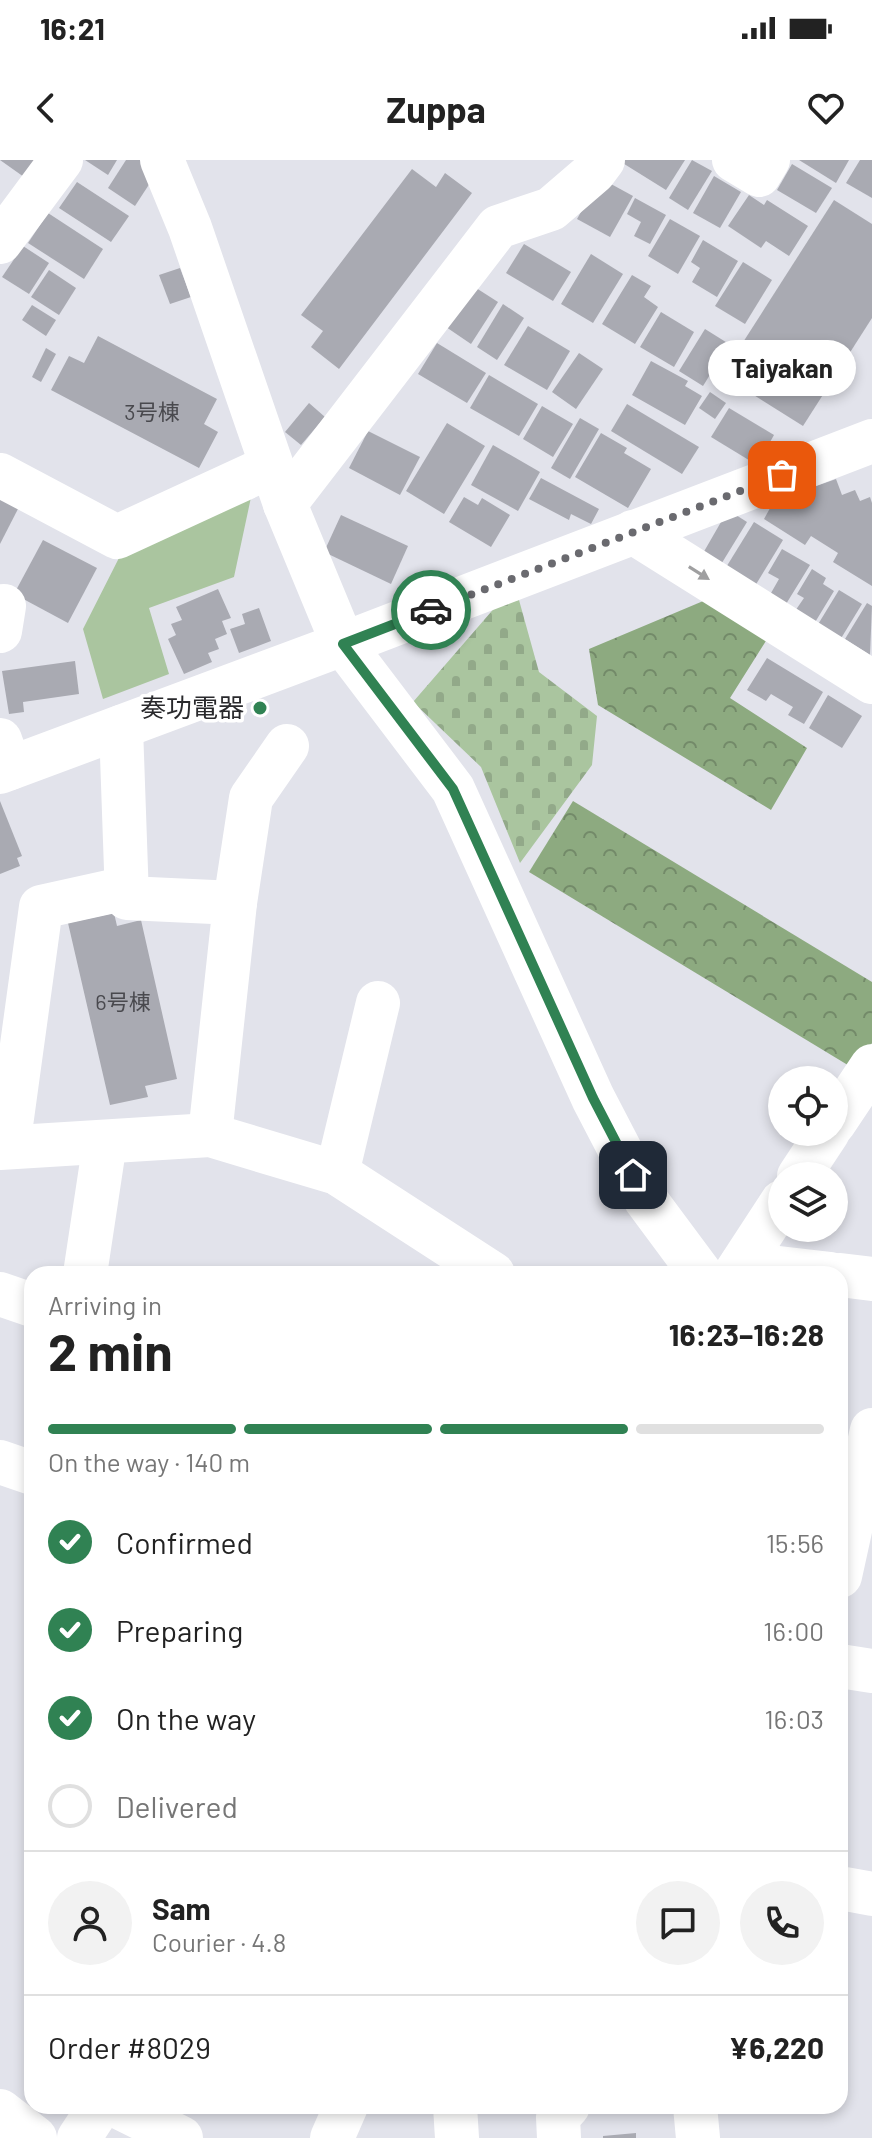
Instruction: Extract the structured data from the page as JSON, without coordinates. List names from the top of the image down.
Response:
{
  "places": ["Taiyakan", "奏功電器"],
  "house_numbers": ["3号棟", "6号棟"],
  "page": {
    "status": "16:21",
    "header": "Zuppa",
    "bubble": "Taiyakan",
    "heading": ["2 min", "Arriving in", "16:23–16:28"],
    "panel": [
      "Sam",
      "Courier · 4.8",
      "Order #8029",
      "¥6,220"
    ],
    "bar": "On the way · 140 m",
    "list": [
      ["Confirmed", "15:56"],
      ["Preparing", "16:00"],
      ["On the way", "16:03"],
      "Delivered"
    ]
  }
}
